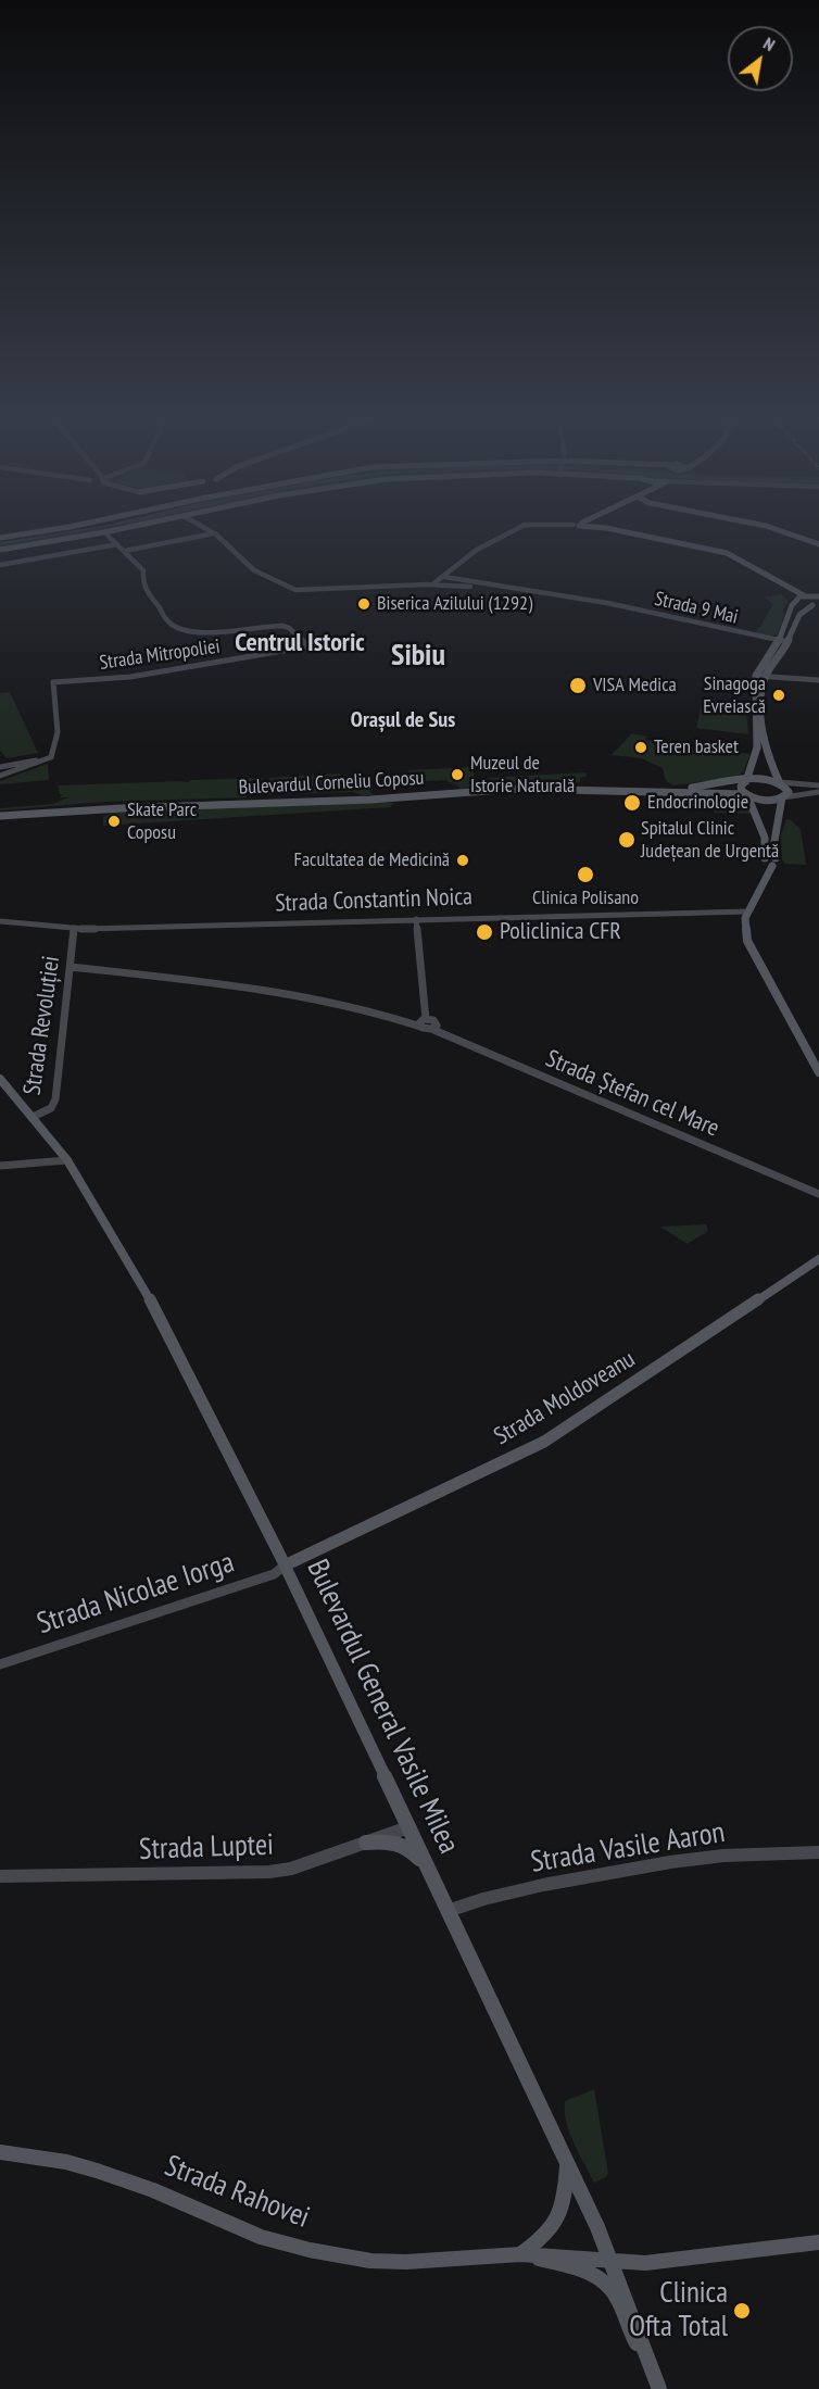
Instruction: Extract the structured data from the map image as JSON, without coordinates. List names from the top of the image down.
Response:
{
  "streets": {
    "main road": [
      "Bulevardul Corneliu Coposu",
      "Strada Moldoveanu",
      "Bulevardul General Vasile Milea",
      "Strada Rahovei"
    ],
    "street": [
      "Strada 9 Mai",
      "Strada Mitropoliei",
      "Strada Constantin Noica",
      "Strada Revoluției",
      "Strada Ștefan cel Mare",
      "Strada Nicolae Iorga",
      "Strada Luptei",
      "Strada Vasile Aaron"
    ]
  },
  "crossings": [
    ["Strada Constantin Noica", "Strada Revoluției"],
    ["Strada Revoluției", "Bulevardul General Vasile Milea"],
    ["Strada Moldoveanu", "Strada Nicolae Iorga"],
    ["Strada Moldoveanu", "Bulevardul General Vasile Milea"],
    ["Strada Nicolae Iorga", "Bulevardul General Vasile Milea"],
    ["Bulevardul General Vasile Milea", "Strada Luptei"],
    ["Bulevardul General Vasile Milea", "Strada Vasile Aaron"],
    ["Bulevardul General Vasile Milea", "Strada Rahovei"]
  ],
  "districts": ["Centrul Istoric", "Sibiu", "Orașul de Sus"],
  "places": [
    "Biserica Azilului (1292)",
    "VISA Medica",
    "Sinagoga Evreiască",
    "Teren basket",
    "Muzeul de Istorie Naturală",
    "Endocrinologie",
    "Skate Parc Coposu",
    "Spitalul Clinic Județean de Urgentă",
    "Facultatea de Medicină",
    "Clinica Polisano",
    "Policlinica CFR",
    "Clinica Ofta Total"
  ],
  "north": "top right"
}
